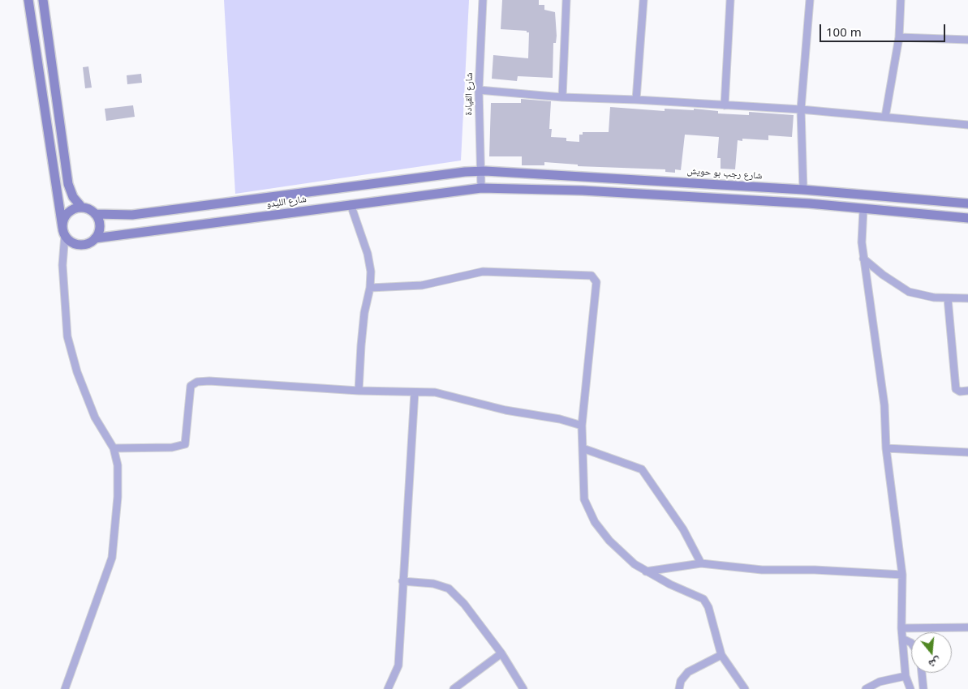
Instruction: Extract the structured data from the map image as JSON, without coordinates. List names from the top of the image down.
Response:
{
  "streets": {
    "main road": ["شارع رجب بو حويش", "شارع الليدو"],
    "street": ["شارع القيادة"]
  },
  "crossings": [
    ["شارع القيادة", "شارع رجب بو حويش"],
    ["شارع القيادة", "شارع الليدو"],
    ["شارع رجب بو حويش", "شارع الليدو"]
  ],
  "scale_bar": "100 m",
  "north": "bottom"
}
